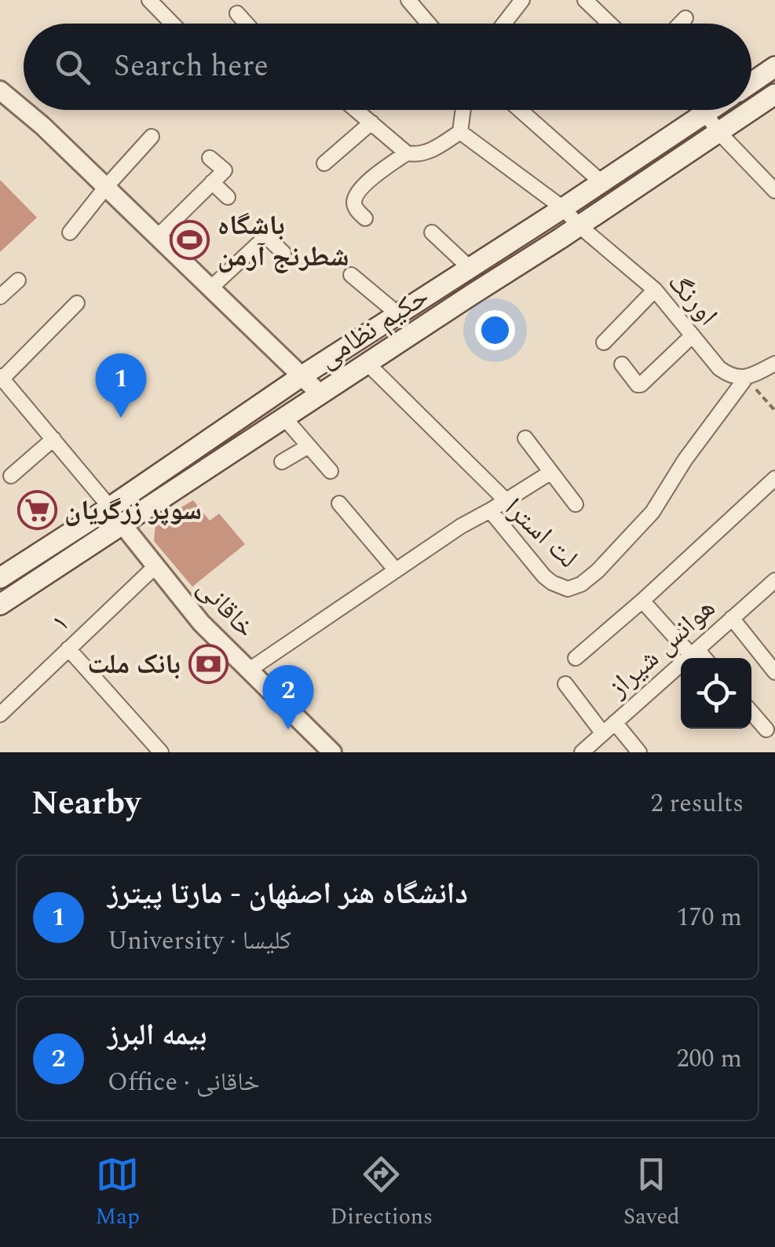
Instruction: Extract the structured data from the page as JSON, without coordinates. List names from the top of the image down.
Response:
{
  "streets": {
    "main road": ["حکیم نظامی"],
    "street": [
      "اورنگ",
      "لت استرا",
      "خاقانی",
      "۱",
      "هوانس شیراز"
    ]
  },
  "crossings": [
    ["اورنگ", "حکیم نظامی"],
    ["اورنگ", "لت استرا"],
    ["حکیم نظامی", "خاقانی"],
    ["لت استرا", "خاقانی"],
    ["خاقانی", "۱"]
  ],
  "places": {
    "sports": ["باشگاه شطرنج آرمن"],
    "supermarket": ["سوپر زرگریان"],
    "bank": ["بانک ملت"]
  },
  "page": {
    "search": "Search here",
    "pins": ["1", "2"],
    "heading": ["Nearby", "2 results"],
    "list": [
      {
        "mark": "1",
        "name": "دانشگاه هنر اصفهان - مارتا پیترز",
        "note": "University · کلیسا",
        "value": "170 m"
      },
      {
        "mark": "2",
        "name": "بیمه البرز",
        "note": "Office · خاقانی",
        "value": "200 m"
      }
    ],
    "nav": ["Map", "Directions", "Saved"]
  }
}
